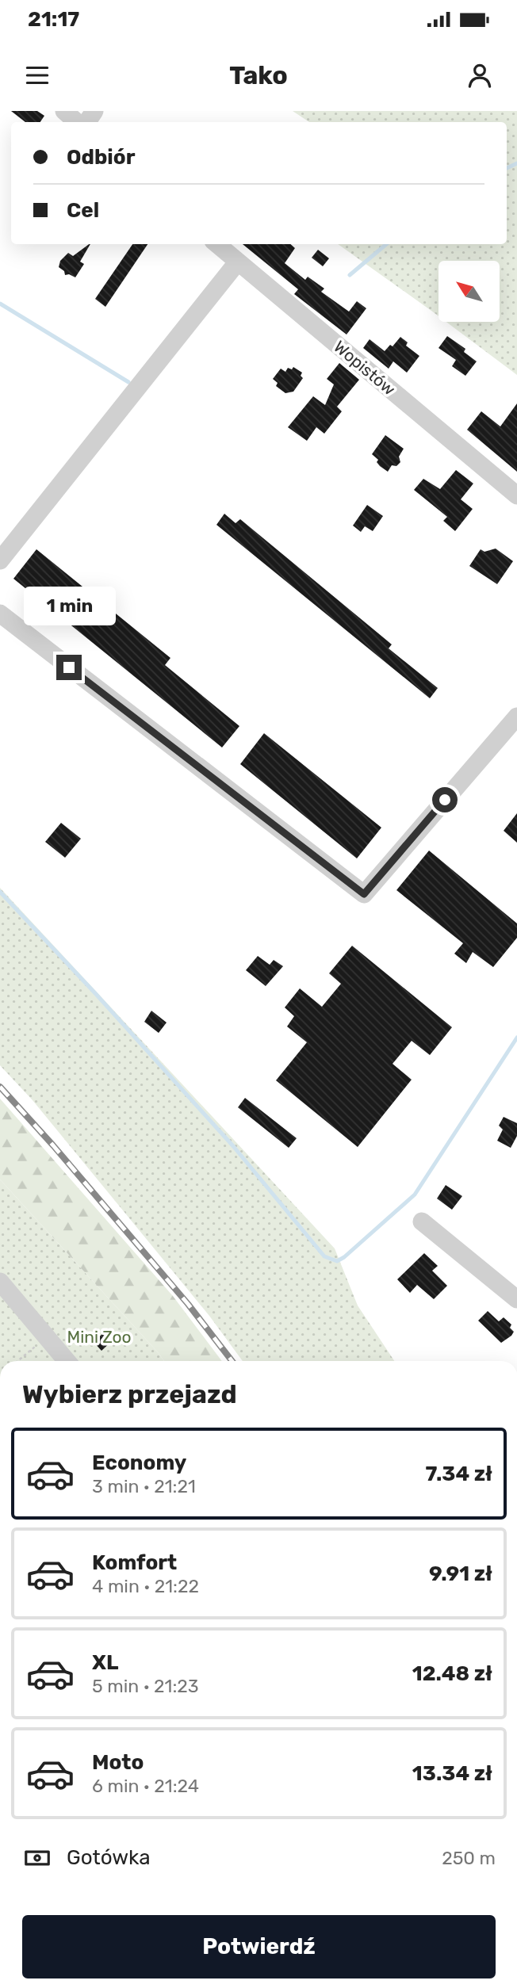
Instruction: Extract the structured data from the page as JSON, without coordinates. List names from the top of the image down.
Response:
{
  "streets": {
    "street": ["Wopistów"]
  },
  "parks": ["Mini Zoo"],
  "north": "top left",
  "page": {
    "status": "21:17",
    "header": "Tako",
    "banner": ["Odbiór", "Cel"],
    "bubble": "1 min",
    "heading": "Wybierz przejazd",
    "list": [
      {
        "name": "Economy",
        "note": "3 min · 21:21",
        "value": "7.34 zł"
      },
      {
        "name": "Komfort",
        "note": "4 min · 21:22",
        "value": "9.91 zł"
      },
      {
        "name": "XL",
        "note": "5 min · 21:23",
        "value": "12.48 zł"
      },
      {
        "name": "Moto",
        "note": "6 min · 21:24",
        "value": "13.34 zł"
      }
    ],
    "pay": ["Gotówka", "250 m"],
    "buttons": "Potwierdź"
  }
}
